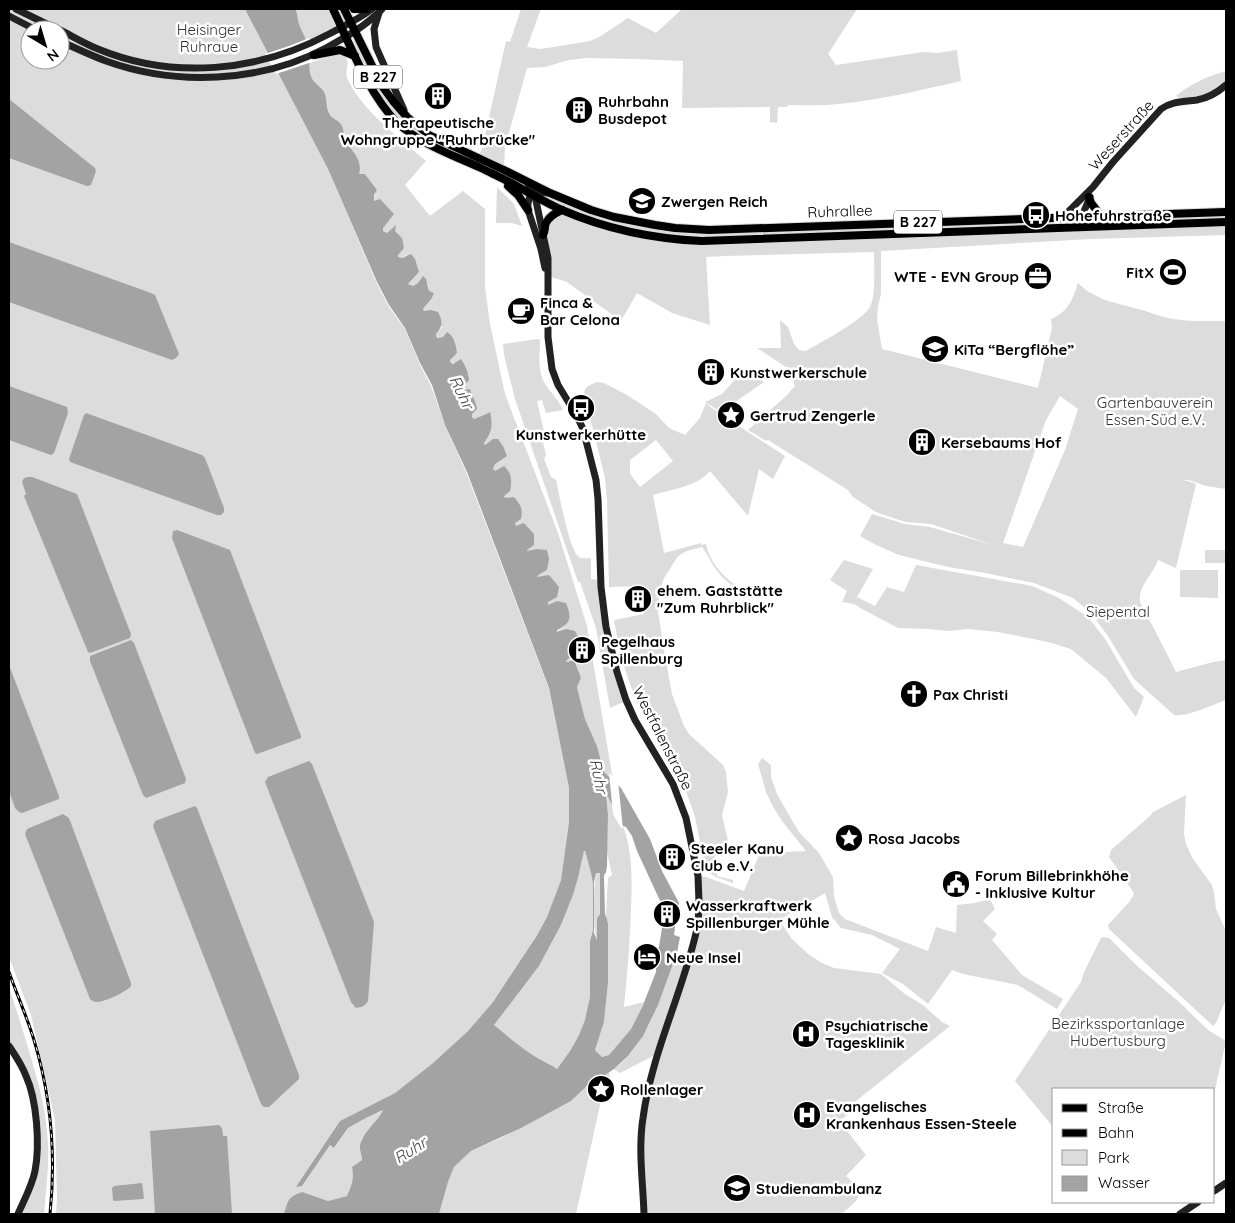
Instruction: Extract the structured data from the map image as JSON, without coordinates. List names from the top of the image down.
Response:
{
  "streets": {
    "main road": [
      "B 227",
      "Weserstraße",
      "Ruhrallee",
      "Westfalenstraße"
    ]
  },
  "crossings": [
    ["B 227", "Ruhrallee"],
    ["B 227", "Westfalenstraße"],
    ["Weserstraße", "Ruhrallee"],
    ["Ruhrallee", "Westfalenstraße"]
  ],
  "water": ["Ruhr"],
  "parks": [
    "Heisinger Ruhraue",
    "Gartenbauverein Essen-Süd e.V.",
    "Siepental",
    "Bezirkssportanlage Hubertusburg"
  ],
  "places": {
    "building": [
      "Therapeutische Wohngruppe \"Ruhrbrücke\"",
      "Ruhrbahn Busdepot",
      "Kunstwerkerschule",
      "Kersebaums Hof",
      "ehem. Gaststätte \"Zum Ruhrblick\"",
      "Pegelhaus Spillenburg",
      "Steeler Kanu Club e.V.",
      "Wasserkraftwerk Spillenburger Mühle"
    ],
    "school or university": ["Zwergen Reich", "KiTa “Bergflöhe”", "Studienambulanz"],
    "bus stop": ["Hohefuhrstraße", "Kunstwerkerhütte"],
    "sports": ["FitX"],
    "office": ["WTE - EVN Group"],
    "cafe": ["Finca & Bar Celona"],
    "place": ["Gertrud Zengerle", "Rosa Jacobs", "Rollenlager"],
    "church": ["Pax Christi"],
    "public building": ["Forum Billebrinkhöhe - Inklusive Kultur"],
    "hotel": ["Neue Insel"],
    "hospital": ["Psychiatrische Tagesklinik", "Evangelisches Krankenhaus Essen-Steele"]
  },
  "legend": [
    "Straße",
    "Bahn",
    "Park",
    "Wasser"
  ],
  "north": "bottom right"
}
